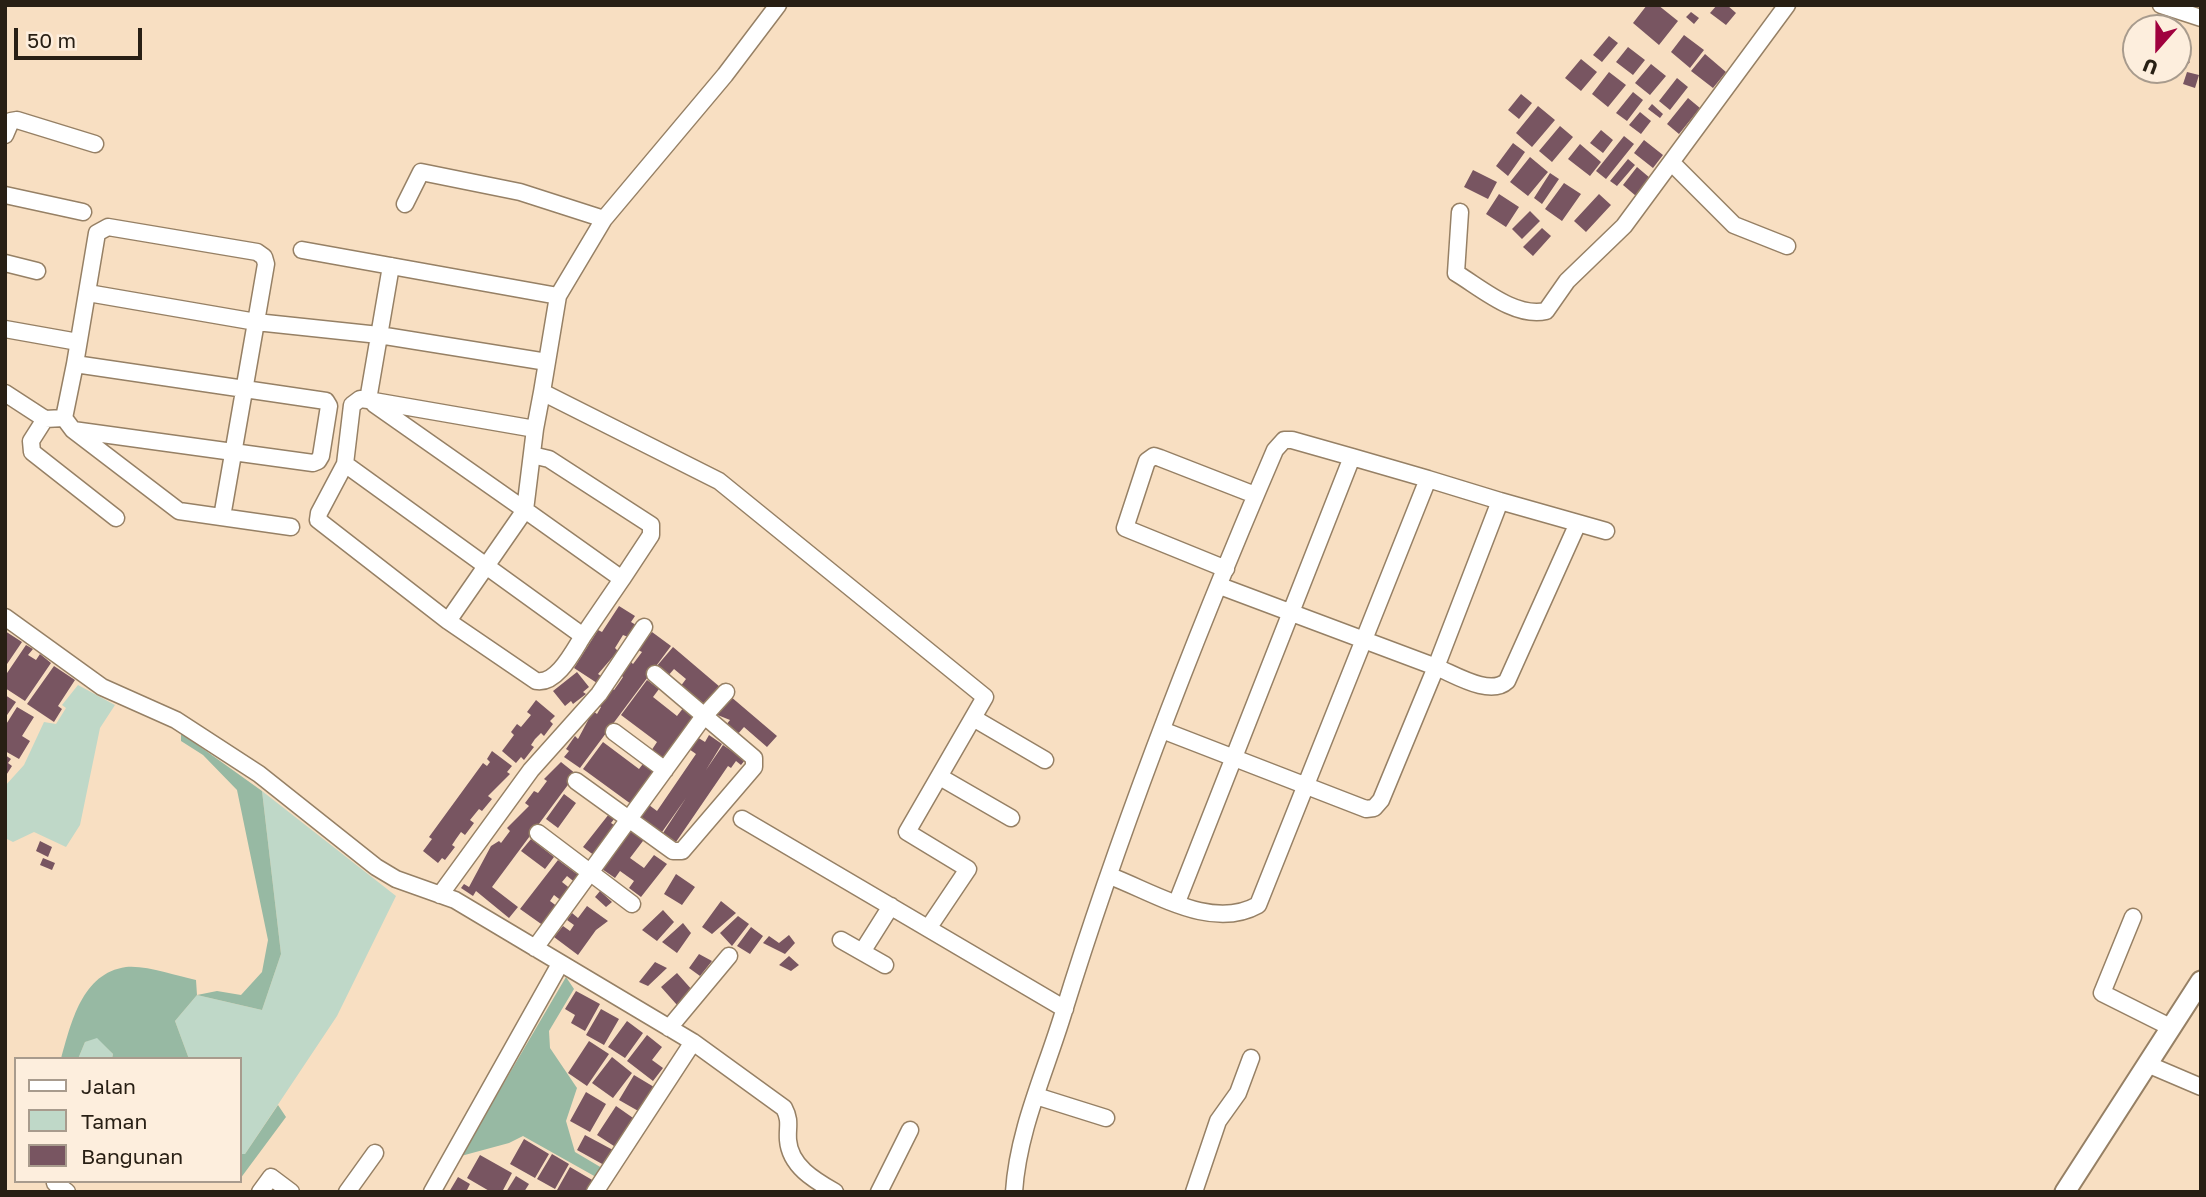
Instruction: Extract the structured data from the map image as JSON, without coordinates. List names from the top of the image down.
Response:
{
  "legend": ["Jalan", "Taman", "Bangunan"],
  "scale_bar": "50 m",
  "north": "bottom"
}
